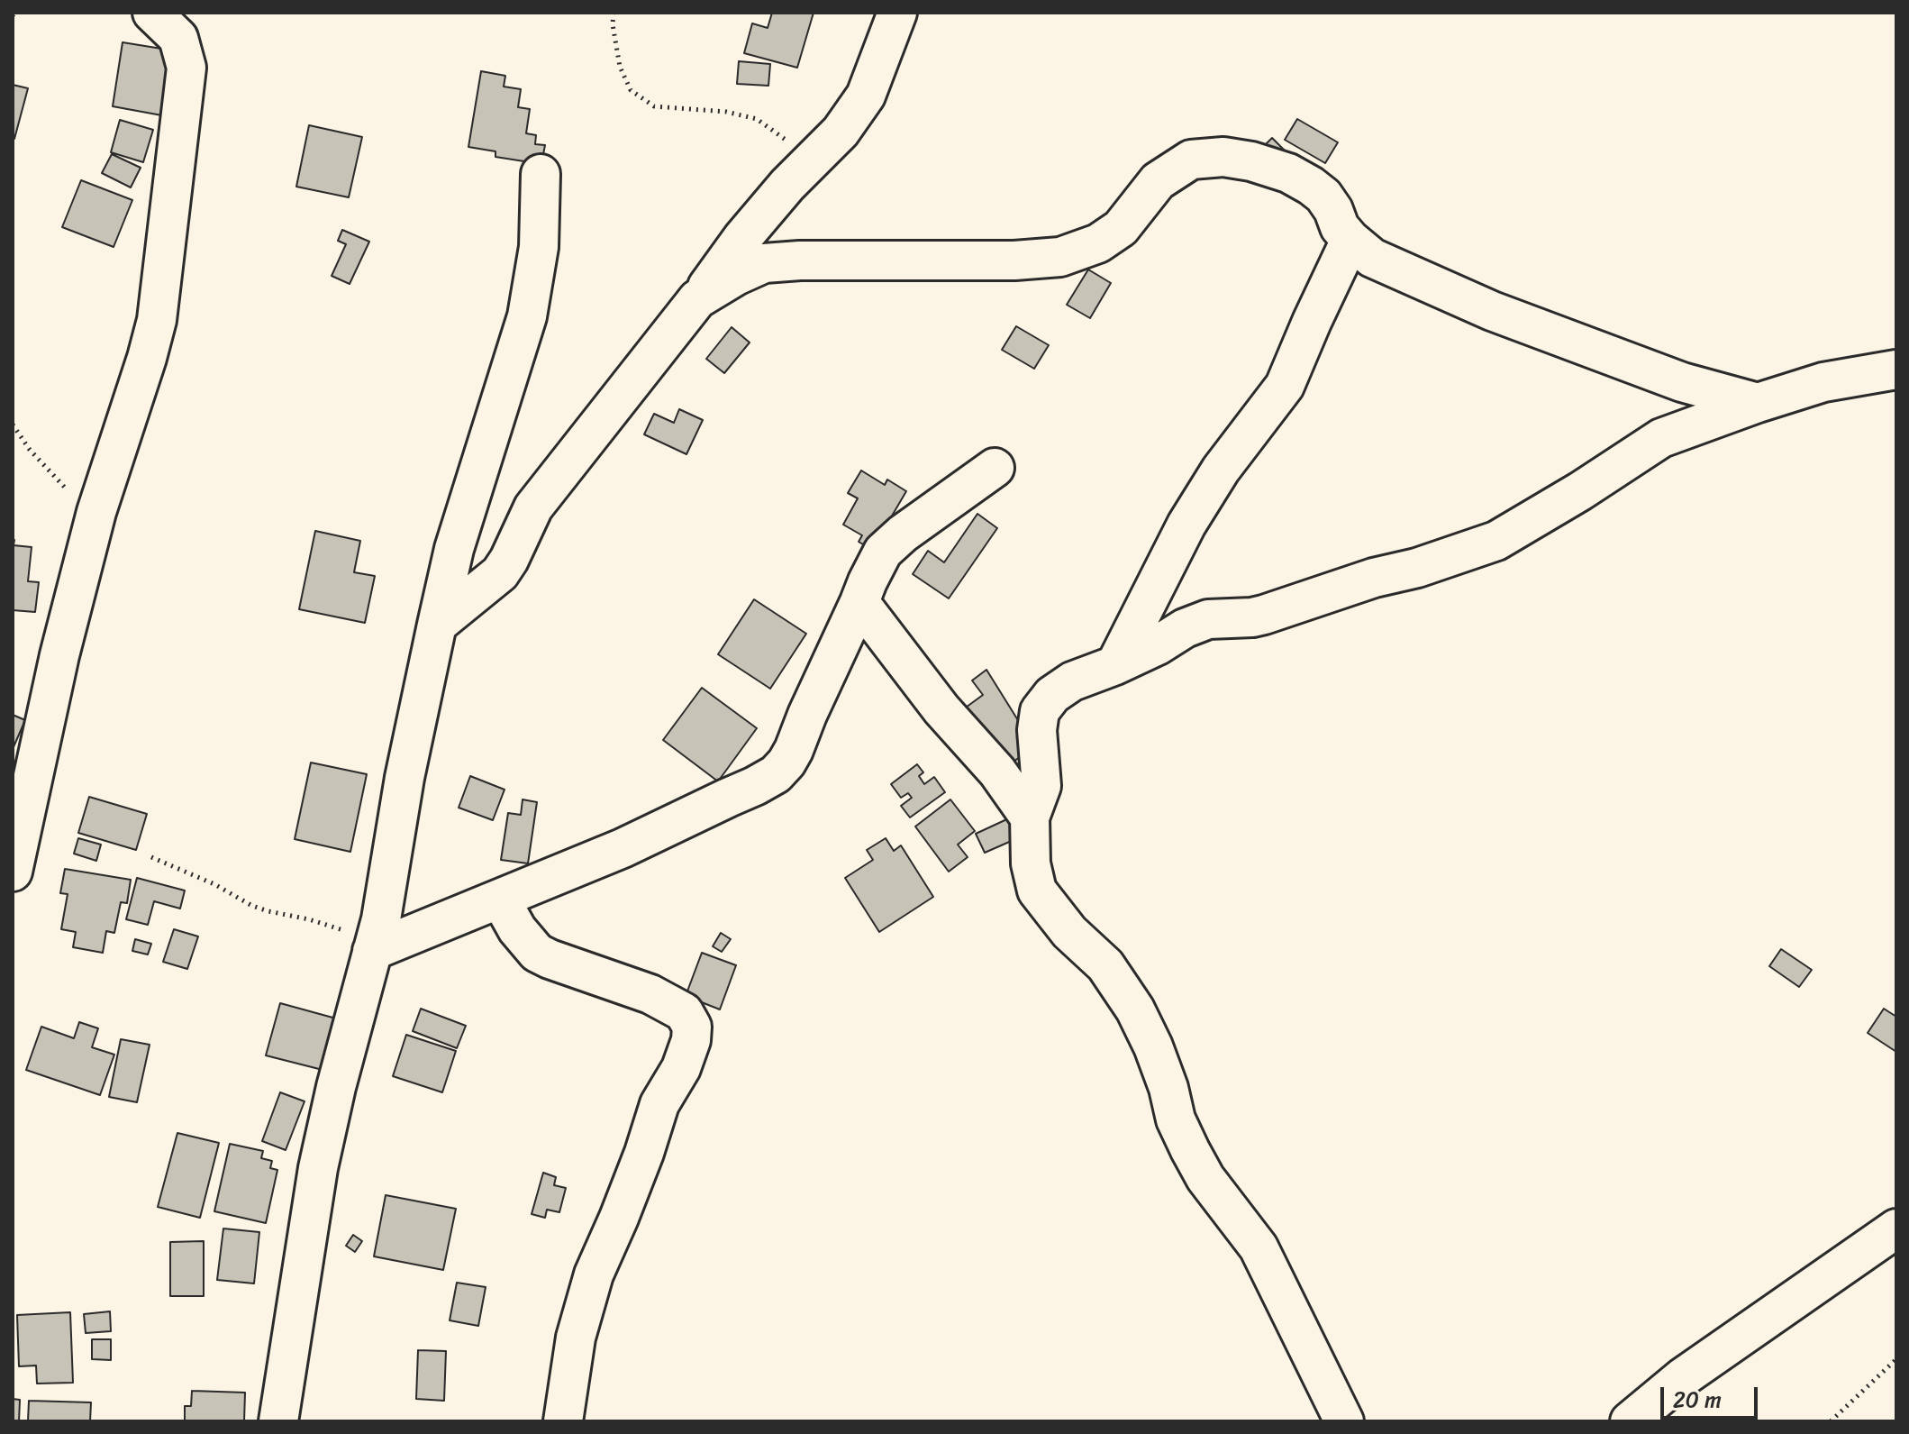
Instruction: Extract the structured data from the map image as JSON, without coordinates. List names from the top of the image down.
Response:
{
  "scale_bar": "20 m"
}
